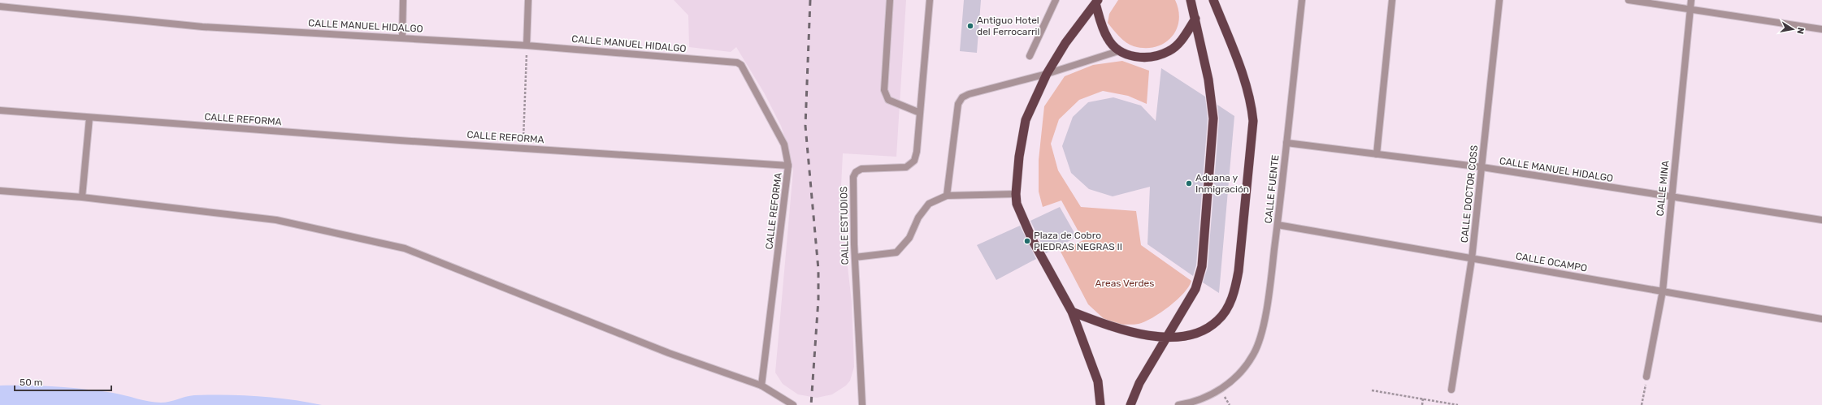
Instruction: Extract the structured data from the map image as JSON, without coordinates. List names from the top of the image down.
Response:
{
  "streets": {
    "street": [
      "CALLE MANUEL HIDALGO",
      "CALLE REFORMA",
      "CALLE MINA",
      "CALLE FUENTE",
      "CALLE DOCTOR COSS",
      "CALLE ESTUDIOS",
      "CALLE OCAMPO"
    ]
  },
  "crossings": [
    ["CALLE MANUEL HIDALGO", "CALLE REFORMA"],
    ["CALLE MANUEL HIDALGO", "CALLE MINA"],
    ["CALLE MANUEL HIDALGO", "CALLE FUENTE"],
    ["CALLE MANUEL HIDALGO", "CALLE DOCTOR COSS"],
    ["CALLE MINA", "CALLE OCAMPO"],
    ["CALLE FUENTE", "CALLE OCAMPO"],
    ["CALLE DOCTOR COSS", "CALLE OCAMPO"]
  ],
  "parks": ["Areas Verdes"],
  "places": ["Antiguo Hotel del Ferrocarril", "Aduana y Inmigración", "Plaza de Cobro PIEDRAS NEGRAS II"],
  "scale_bar": "50 m",
  "north": "right"
}
